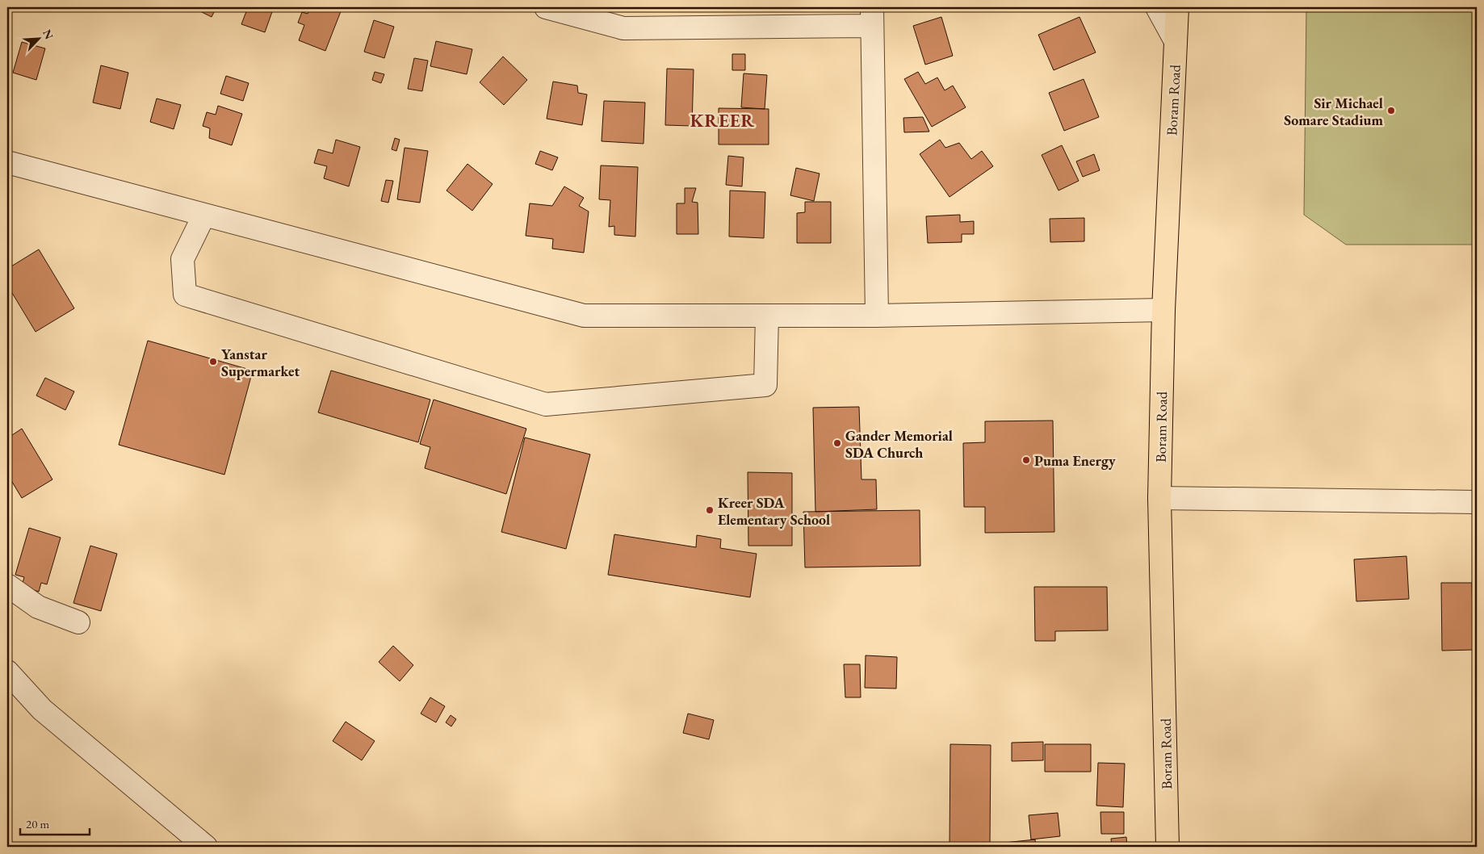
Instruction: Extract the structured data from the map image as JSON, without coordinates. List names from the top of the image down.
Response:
{
  "streets": {
    "main road": ["Boram Road"]
  },
  "districts": ["KREER"],
  "places": [
    "Sir Michael Somare Stadium",
    "Yanstar Supermarket",
    "Gander Memorial SDA Church",
    "Puma Energy",
    "Kreer SDA Elementary School"
  ],
  "scale_bar": "20 m",
  "north": "top right"
}
